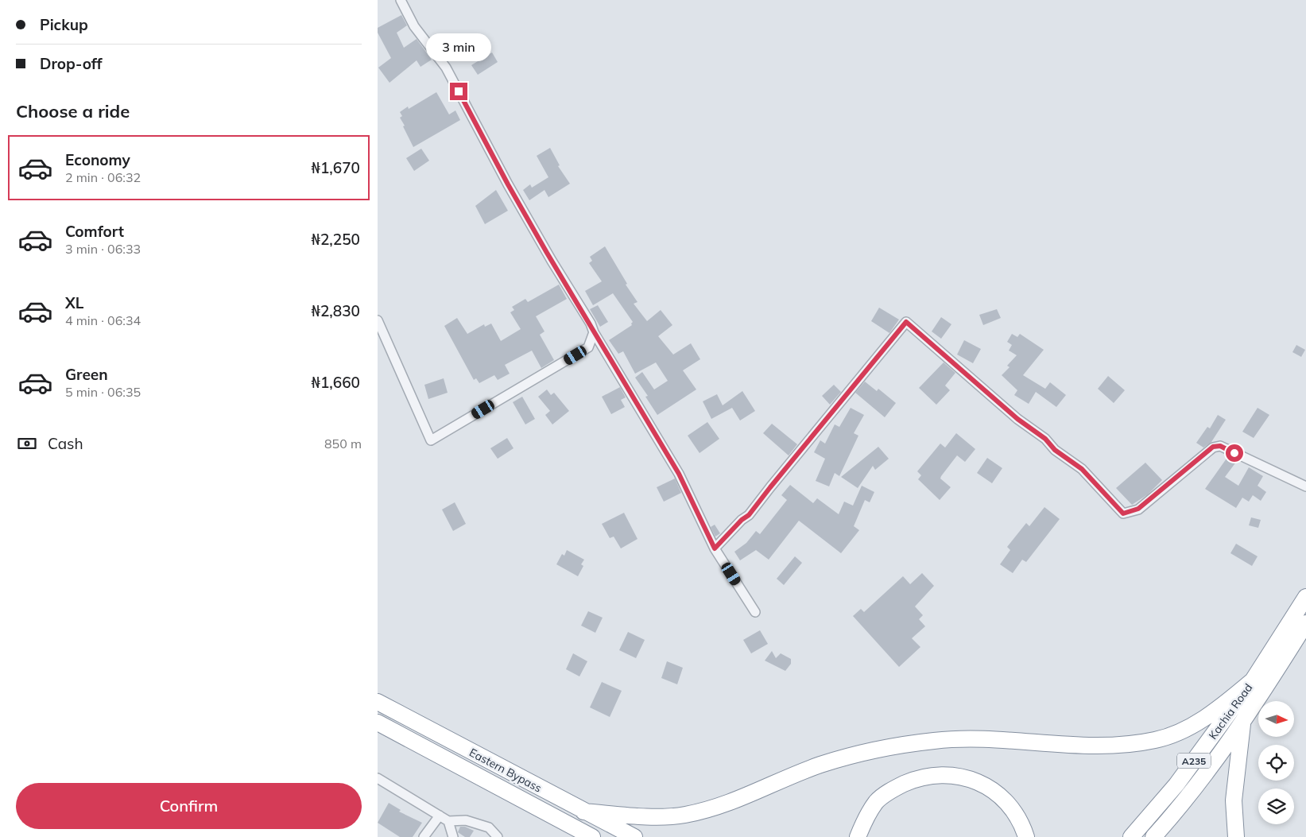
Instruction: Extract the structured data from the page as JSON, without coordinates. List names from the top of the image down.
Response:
{
  "streets": {
    "highway": ["Kachia Road", "A235", "Eastern Bypass"]
  },
  "north": "right",
  "page": {
    "banner": ["Pickup", "Drop-off"],
    "bubble": "3 min",
    "heading": "Choose a ride",
    "list": [
      {
        "name": "Economy",
        "note": "2 min · 06:32",
        "value": "₦1,670"
      },
      {
        "name": "Comfort",
        "note": "3 min · 06:33",
        "value": "₦2,250"
      },
      {
        "name": "XL",
        "note": "4 min · 06:34",
        "value": "₦2,830"
      },
      {
        "name": "Green",
        "note": "5 min · 06:35",
        "value": "₦1,660"
      }
    ],
    "pay": ["Cash", "850 m"],
    "buttons": "Confirm"
  }
}
